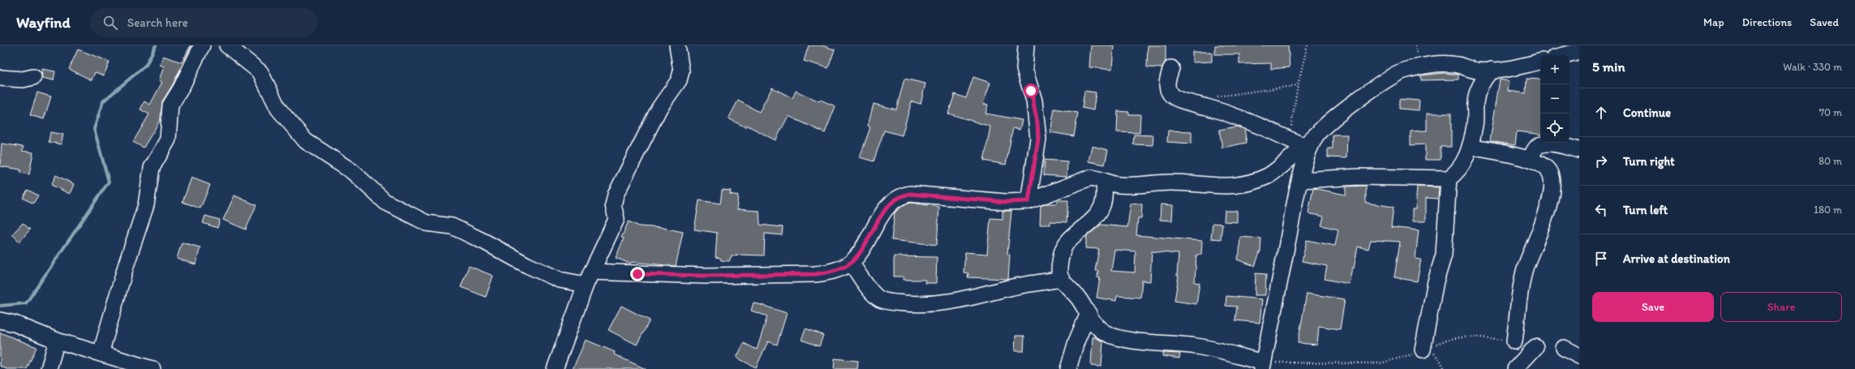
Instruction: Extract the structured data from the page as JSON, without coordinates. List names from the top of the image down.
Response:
{
  "page": {
    "header": "Wayfind",
    "search": "Search here",
    "nav": ["Map", "Directions", "Saved"],
    "heading": ["5 min", "Walk · 330 m"],
    "map_buttons": ["+", "−"],
    "list": [
      ["Continue", "70 m"],
      ["Turn right", "80 m"],
      ["Turn left", "180 m"],
      "Arrive at destination"
    ],
    "buttons": ["Save", "Share"]
  }
}
